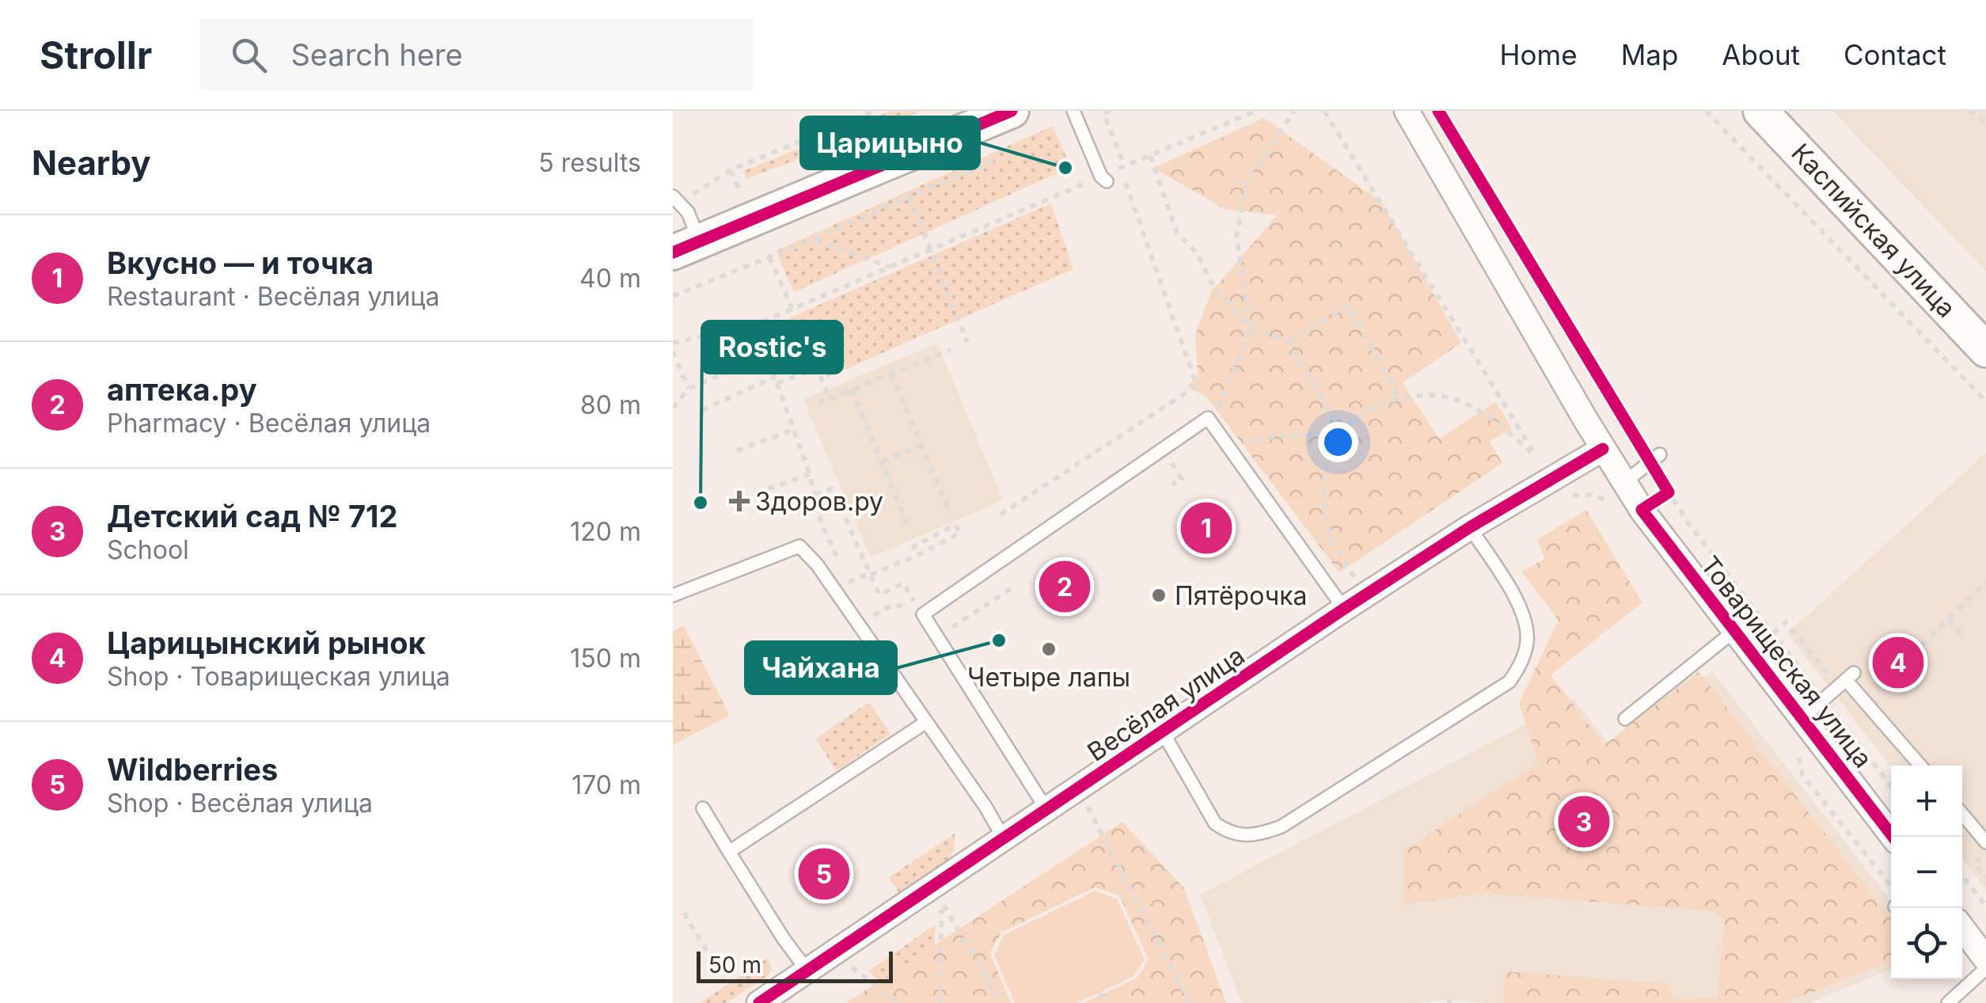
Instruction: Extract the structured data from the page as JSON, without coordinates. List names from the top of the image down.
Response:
{
  "streets": {
    "main road": ["Каспийская улица"],
    "street": ["Товарищеская улица", "Весёлая улица"]
  },
  "crossings": [
    ["Товарищеская улица", "Весёлая улица"]
  ],
  "places": {
    "other": [
      "Царицыно",
      "Rostic's",
      "Пятёрочка",
      "Чайхана",
      "Четыре лапы"
    ],
    "health": ["Здоров.ру"]
  },
  "scale_bar": "50 m",
  "page": {
    "header": "Strollr",
    "search": "Search here",
    "nav": [
      "Home",
      "Map",
      "About",
      "Contact"
    ],
    "heading": ["Nearby", "5 results"],
    "list": [
      {
        "mark": "1",
        "name": "Вкусно — и точка",
        "note": "Restaurant · Весёлая улица",
        "value": "40 m"
      },
      {
        "mark": "2",
        "name": "аптека.ру",
        "note": "Pharmacy · Весёлая улица",
        "value": "80 m"
      },
      {
        "mark": "3",
        "name": "Детский сад № 712",
        "note": "School",
        "value": "120 m"
      },
      {
        "mark": "4",
        "name": "Царицынский рынок",
        "note": "Shop · Товарищеская улица",
        "value": "150 m"
      },
      {
        "mark": "5",
        "name": "Wildberries",
        "note": "Shop · Весёлая улица",
        "value": "170 m"
      }
    ],
    "pins": [
      "1",
      "2",
      "4",
      "3",
      "5"
    ],
    "map_buttons": ["+", "−"],
    "scale": "50 m"
  }
}
